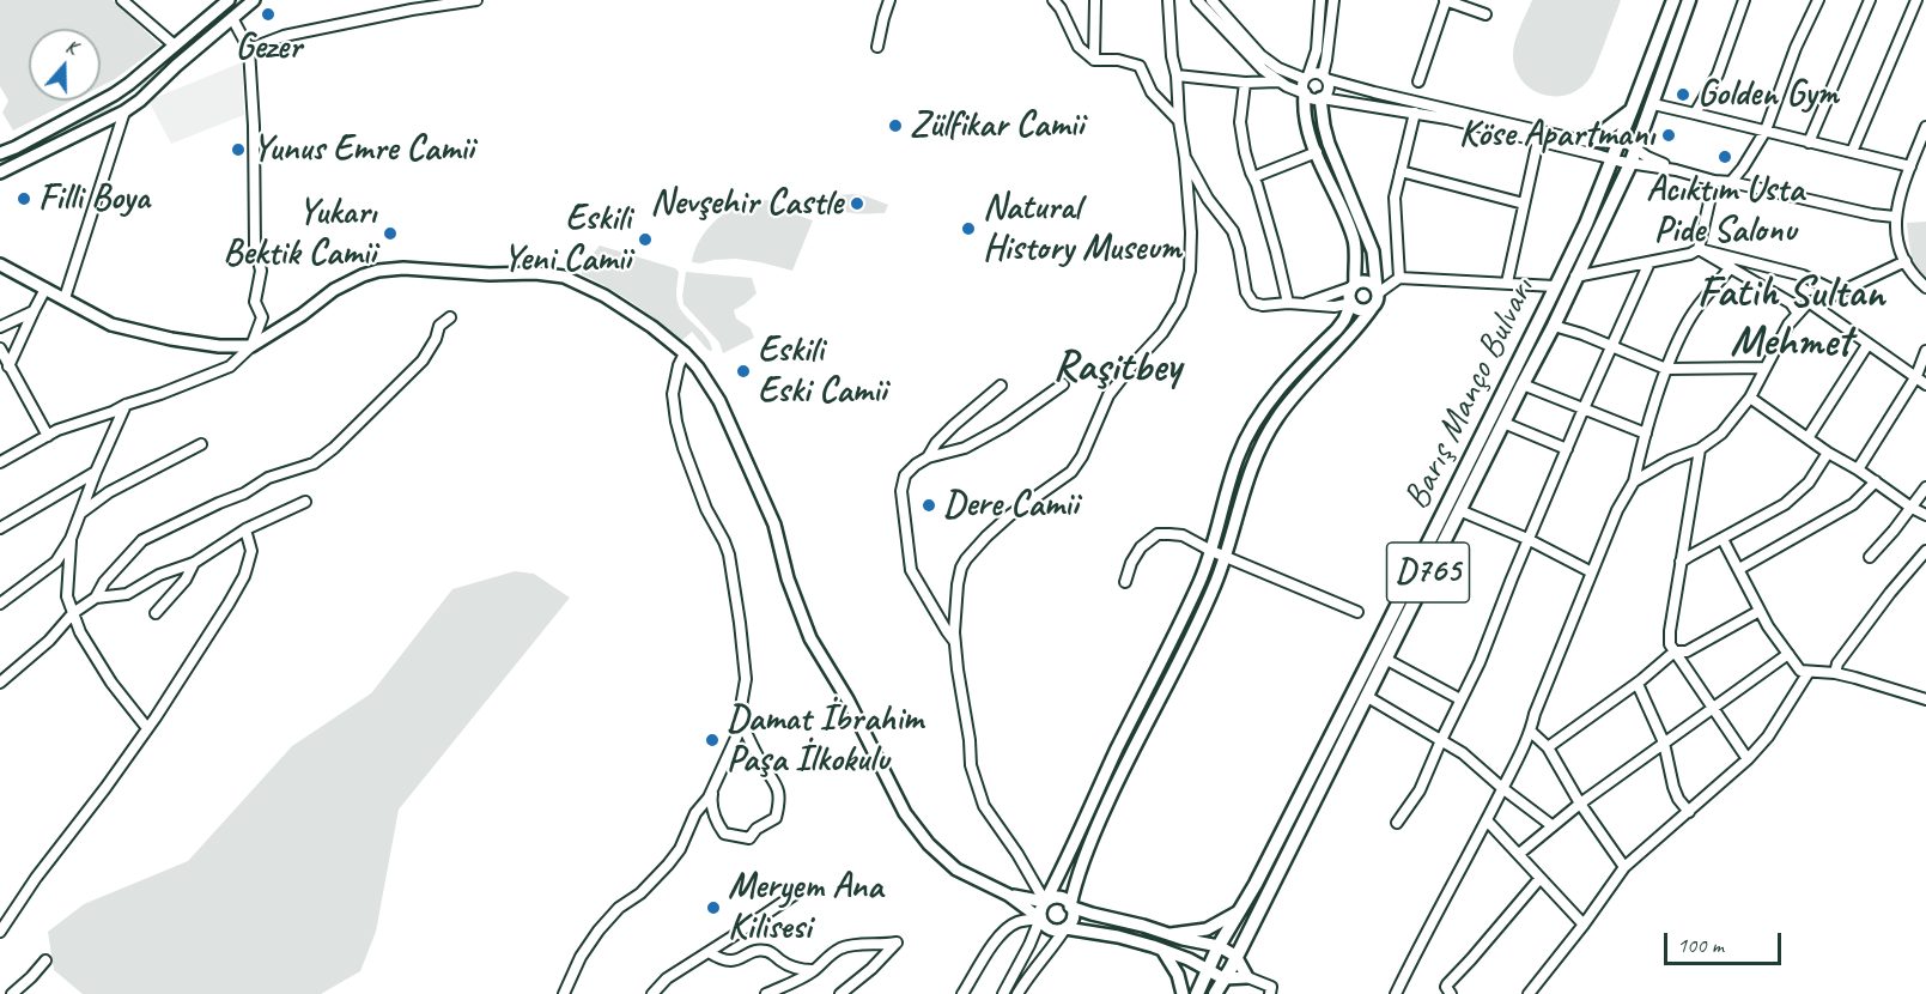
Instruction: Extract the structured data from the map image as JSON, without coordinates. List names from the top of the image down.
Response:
{
  "streets": {
    "highway": ["Barış Manço Bulvarı", "D765"]
  },
  "districts": ["Fatih Sultan Mehmet", "Raşitbey"],
  "places": [
    "Gezer",
    "Golden Gym",
    "Zülfikar Camii",
    "Köse Apartmanı",
    "Yunus Emre Camii",
    "Acıktım Usta Pide Salonu",
    "Filli Boya",
    "Nevşehir Castle",
    "Natural History Museum",
    "Yukarı Bektik Camii",
    "Eskili Yeni Camii",
    "Eskili Eski Camii",
    "Dere Camii",
    "Damat İbrahim Paşa İlkokulu",
    "Meryem Ana Kilisesi"
  ],
  "scale_bar": "100 m",
  "north": "top"
}
